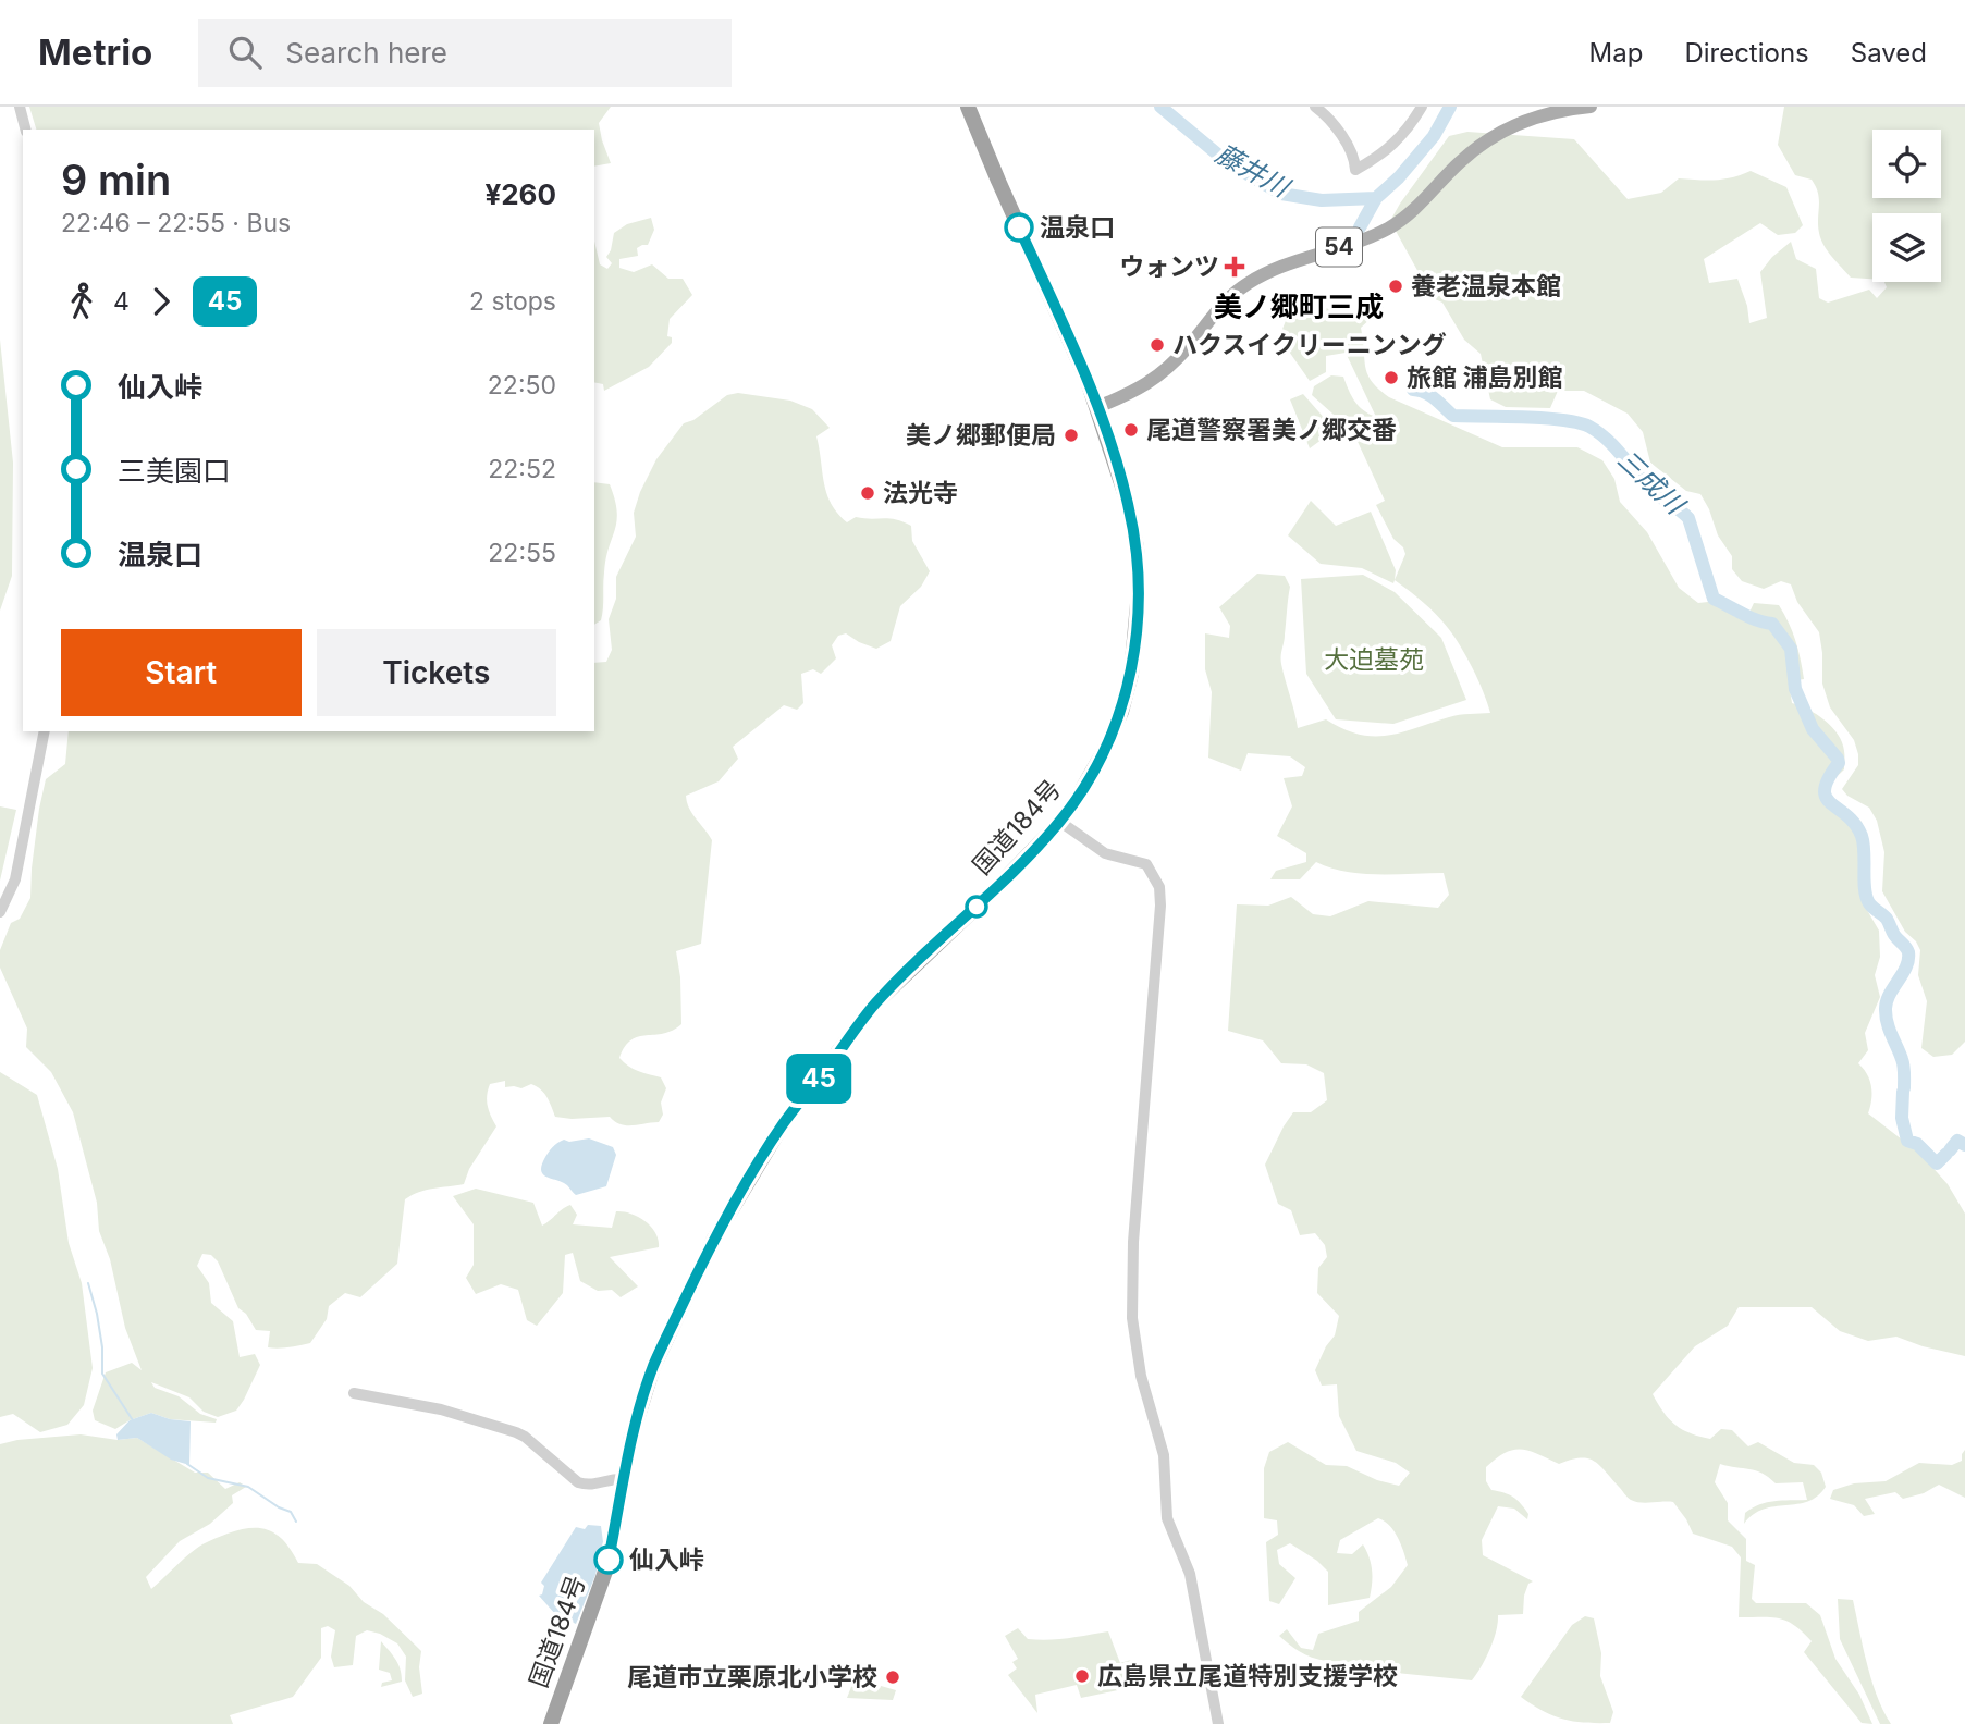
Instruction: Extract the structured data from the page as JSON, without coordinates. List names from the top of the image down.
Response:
{
  "streets": {
    "highway": ["国道184号"],
    "main road": ["54"]
  },
  "crossings": [
    ["54", "国道184号"]
  ],
  "districts": ["美ノ郷町三成"],
  "water": ["藤井川", "三成川"],
  "parks": ["大迫墓苑"],
  "places": {
    "other": [
      "温泉口",
      "養老温泉本館",
      "ハクスイクリーニンング",
      "旅館 浦島別館",
      "尾道警察署美ノ郷交番",
      "美ノ郷郵便局",
      "法光寺",
      "仙入峠",
      "広島県立尾道特別支援学校",
      "尾道市立栗原北小学校"
    ],
    "health": ["ウォンツ"]
  },
  "lines": ["bus line 45"],
  "page": {
    "header": "Metrio",
    "search": "Search here",
    "nav": ["Map", "Directions", "Saved"],
    "on_map": "45",
    "heading": ["9 min", "22:46 – 22:55 · Bus", "¥260"],
    "legs": ["4", "45", "2 stops"],
    "list": [
      {
        "name": "仙入峠",
        "value": "22:50"
      },
      {
        "name": "三美園口",
        "value": "22:52"
      },
      {
        "name": "温泉口",
        "value": "22:55"
      }
    ],
    "buttons": ["Start", "Tickets"]
  }
}
